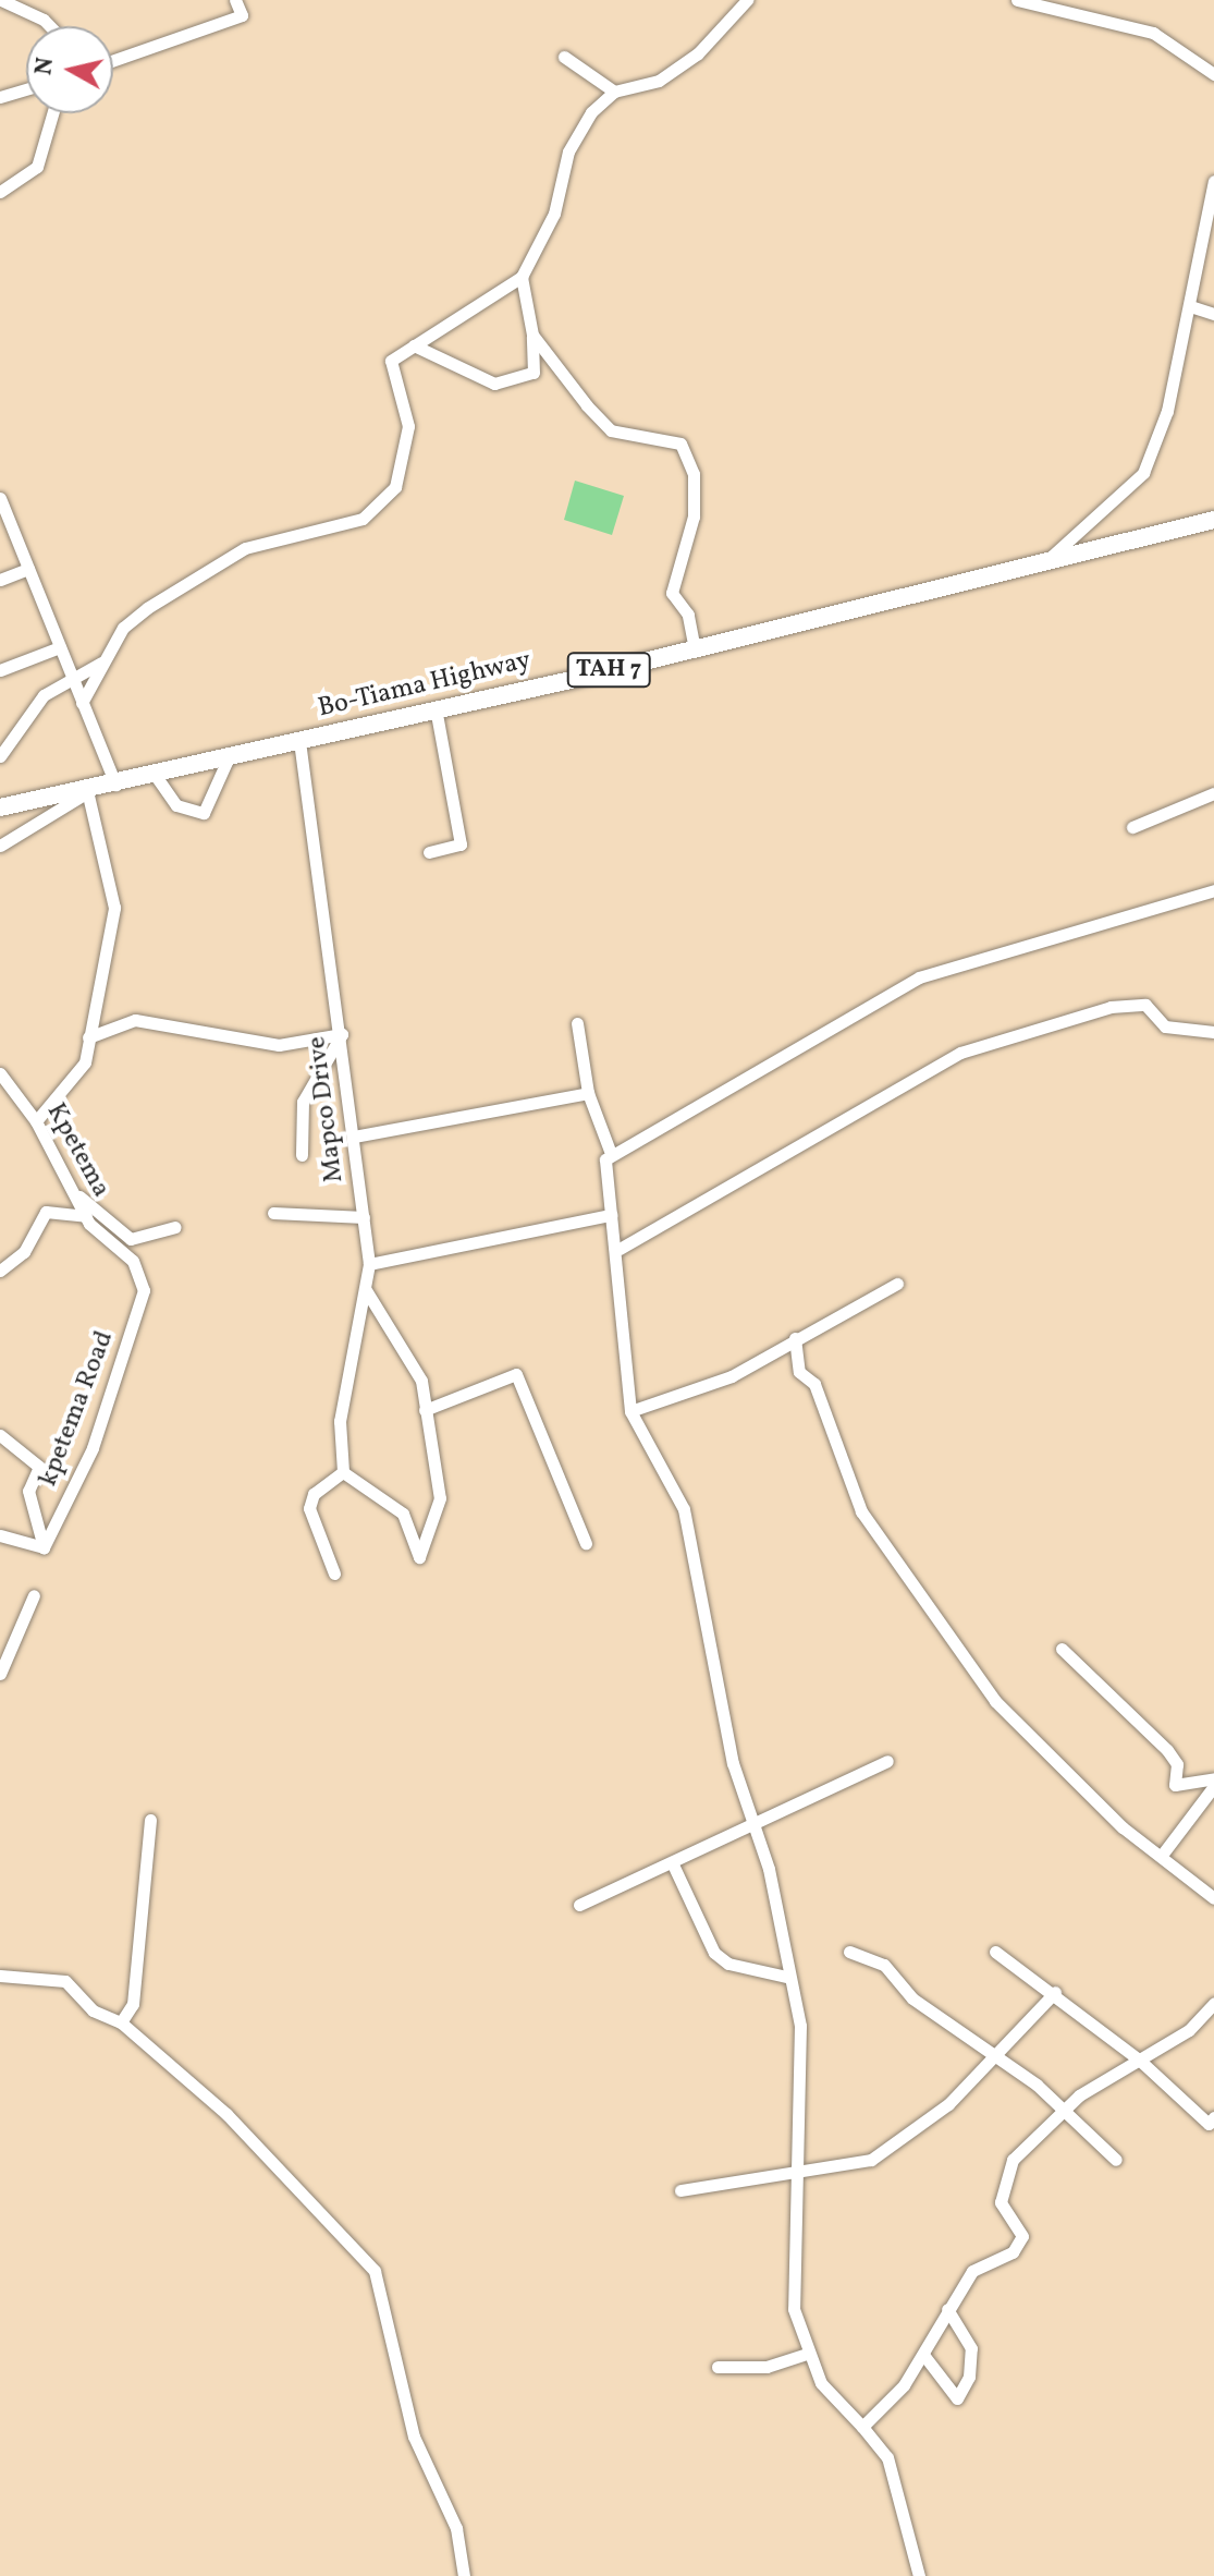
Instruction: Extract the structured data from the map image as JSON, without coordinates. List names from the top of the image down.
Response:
{
  "streets": {
    "highway": ["TAH 7", "Bo-Tiama Highway"],
    "street": ["Mapco Drive", "Kpetema", "kpetema Road"]
  },
  "crossings": [
    ["Bo-Tiama Highway", "Mapco Drive"],
    ["Kpetema", "kpetema Road"]
  ],
  "north": "left"
}
